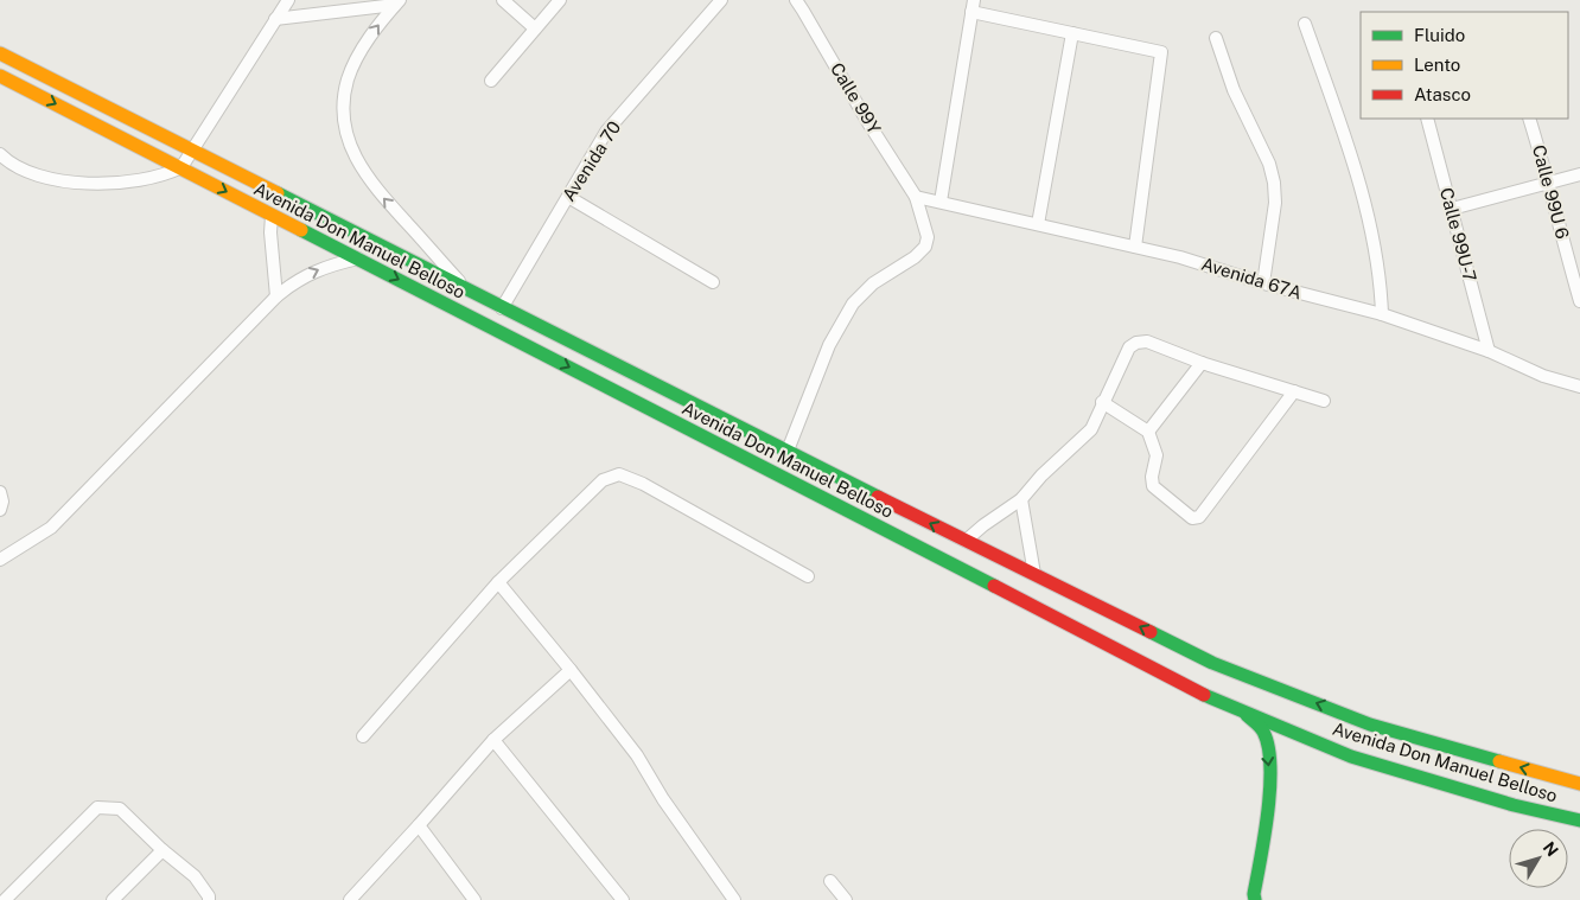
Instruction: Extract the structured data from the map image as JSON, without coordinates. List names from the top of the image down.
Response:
{
  "streets": {
    "main road": ["Avenida Don Manuel Belloso"],
    "street": [
      "Calle 99Y",
      "Avenida 70",
      "Calle 99U 6",
      "Calle 99U-7",
      "Avenida 67A"
    ]
  },
  "crossings": [
    ["Calle 99Y", "Avenida Don Manuel Belloso"],
    ["Calle 99Y", "Avenida 67A"],
    ["Avenida 70", "Avenida Don Manuel Belloso"],
    ["Calle 99U-7", "Avenida 67A"]
  ],
  "legend": ["Fluido", "Lento", "Atasco"],
  "north": "top right"
}
